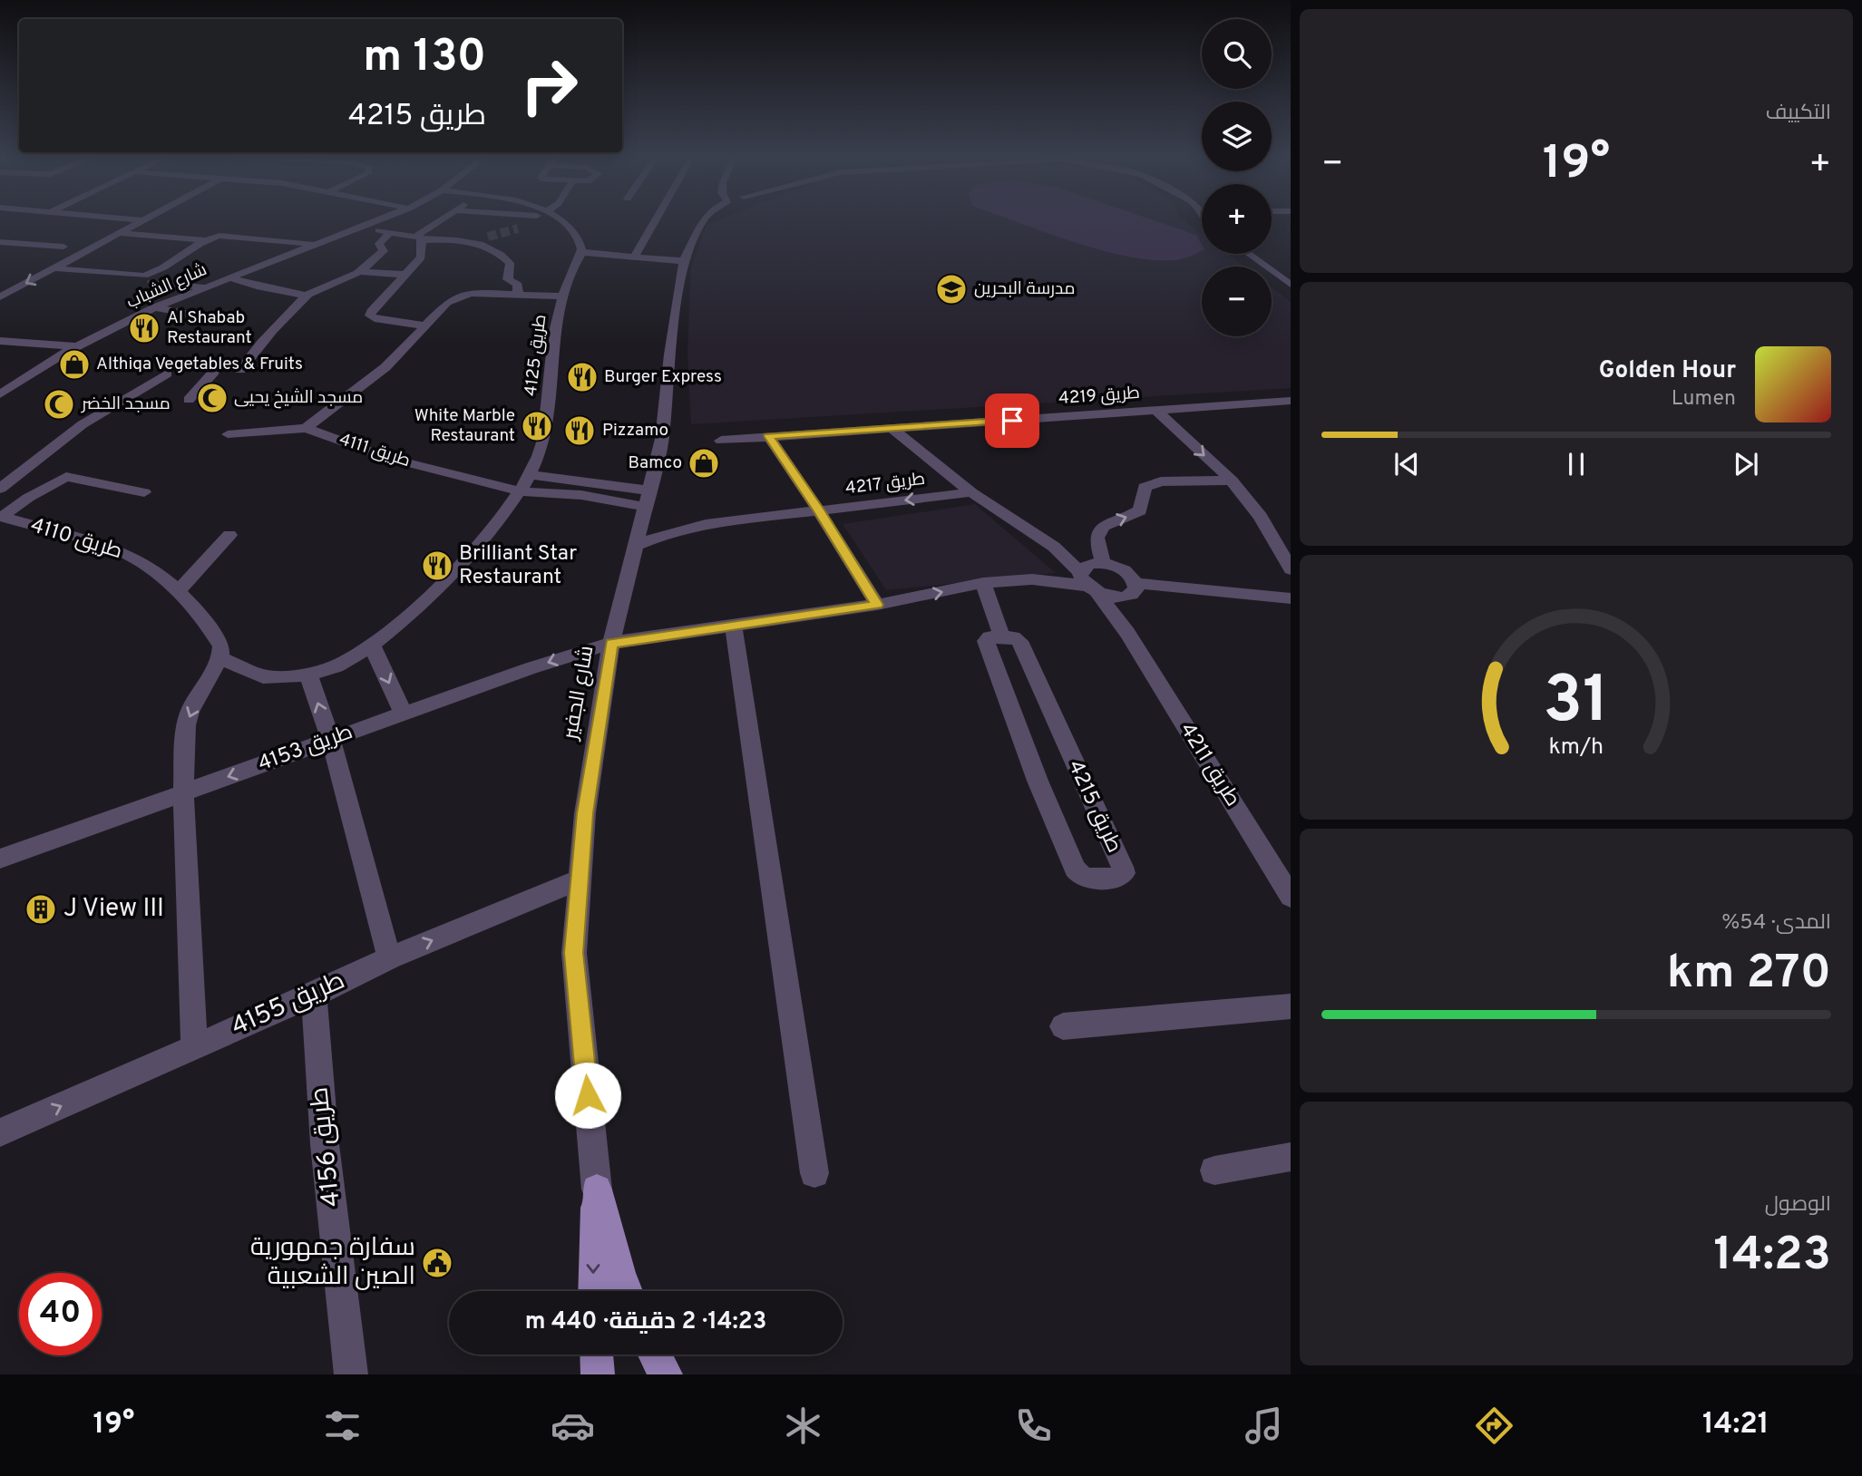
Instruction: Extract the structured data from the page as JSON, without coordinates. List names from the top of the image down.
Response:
{
  "streets": {
    "street": [
      "شارع الشباب",
      "طريق 4125",
      "طريق 4219",
      "طريق 4111",
      "طريق 4217",
      "طريق 4110",
      "شارع الجفير",
      "طريق 4153",
      "طريق 4211",
      "طريق 4215",
      "طريق 4155",
      "طريق 4156"
    ]
  },
  "crossings": [
    ["طريق 4125", "طريق 4111"],
    ["طريق 4219", "طريق 4211"],
    ["طريق 4111", "طريق 4217"],
    ["طريق 4111", "شارع الجفير"],
    ["طريق 4217", "شارع الجفير"],
    ["طريق 4217", "طريق 4211"],
    ["شارع الجفير", "طريق 4153"],
    ["شارع الجفير", "طريق 4155"],
    ["طريق 4155", "طريق 4156"]
  ],
  "one_way": ["طريق 4153", "طريق 4155"],
  "places": {
    "school or university": ["مدرسة البحرين"],
    "restaurant": [
      "Al Shabab Restaurant",
      "Burger Express",
      "White Marble Restaurant",
      "Pizzamo",
      "Brilliant Star Restaurant"
    ],
    "shop": ["Althiqa Vegetables & Fruits", "Bamco"],
    "mosque": ["مسجد الشيخ يحيى", "مسجد الخضر"],
    "building": ["J View III"],
    "public building": ["سفارة جمهورية الصين الشعبية"]
  },
  "page": {
    "tile": [
      "التكييف",
      ["المدى · 54%", "270 km"],
      ["الوصول", "14:23"]
    ],
    "map_buttons": ["+", "−"],
    "turn": ["130 m", "طريق 4215"],
    "heat": ["−", "19°", "+"],
    "song": ["Golden Hour", "Lumen"],
    "limit": "40",
    "trip": "14:23 · 2 دقيقة · 440 m",
    "tabs": ["14:21", "19°"],
    "gauge": ["31", "km/h"]
  }
}
